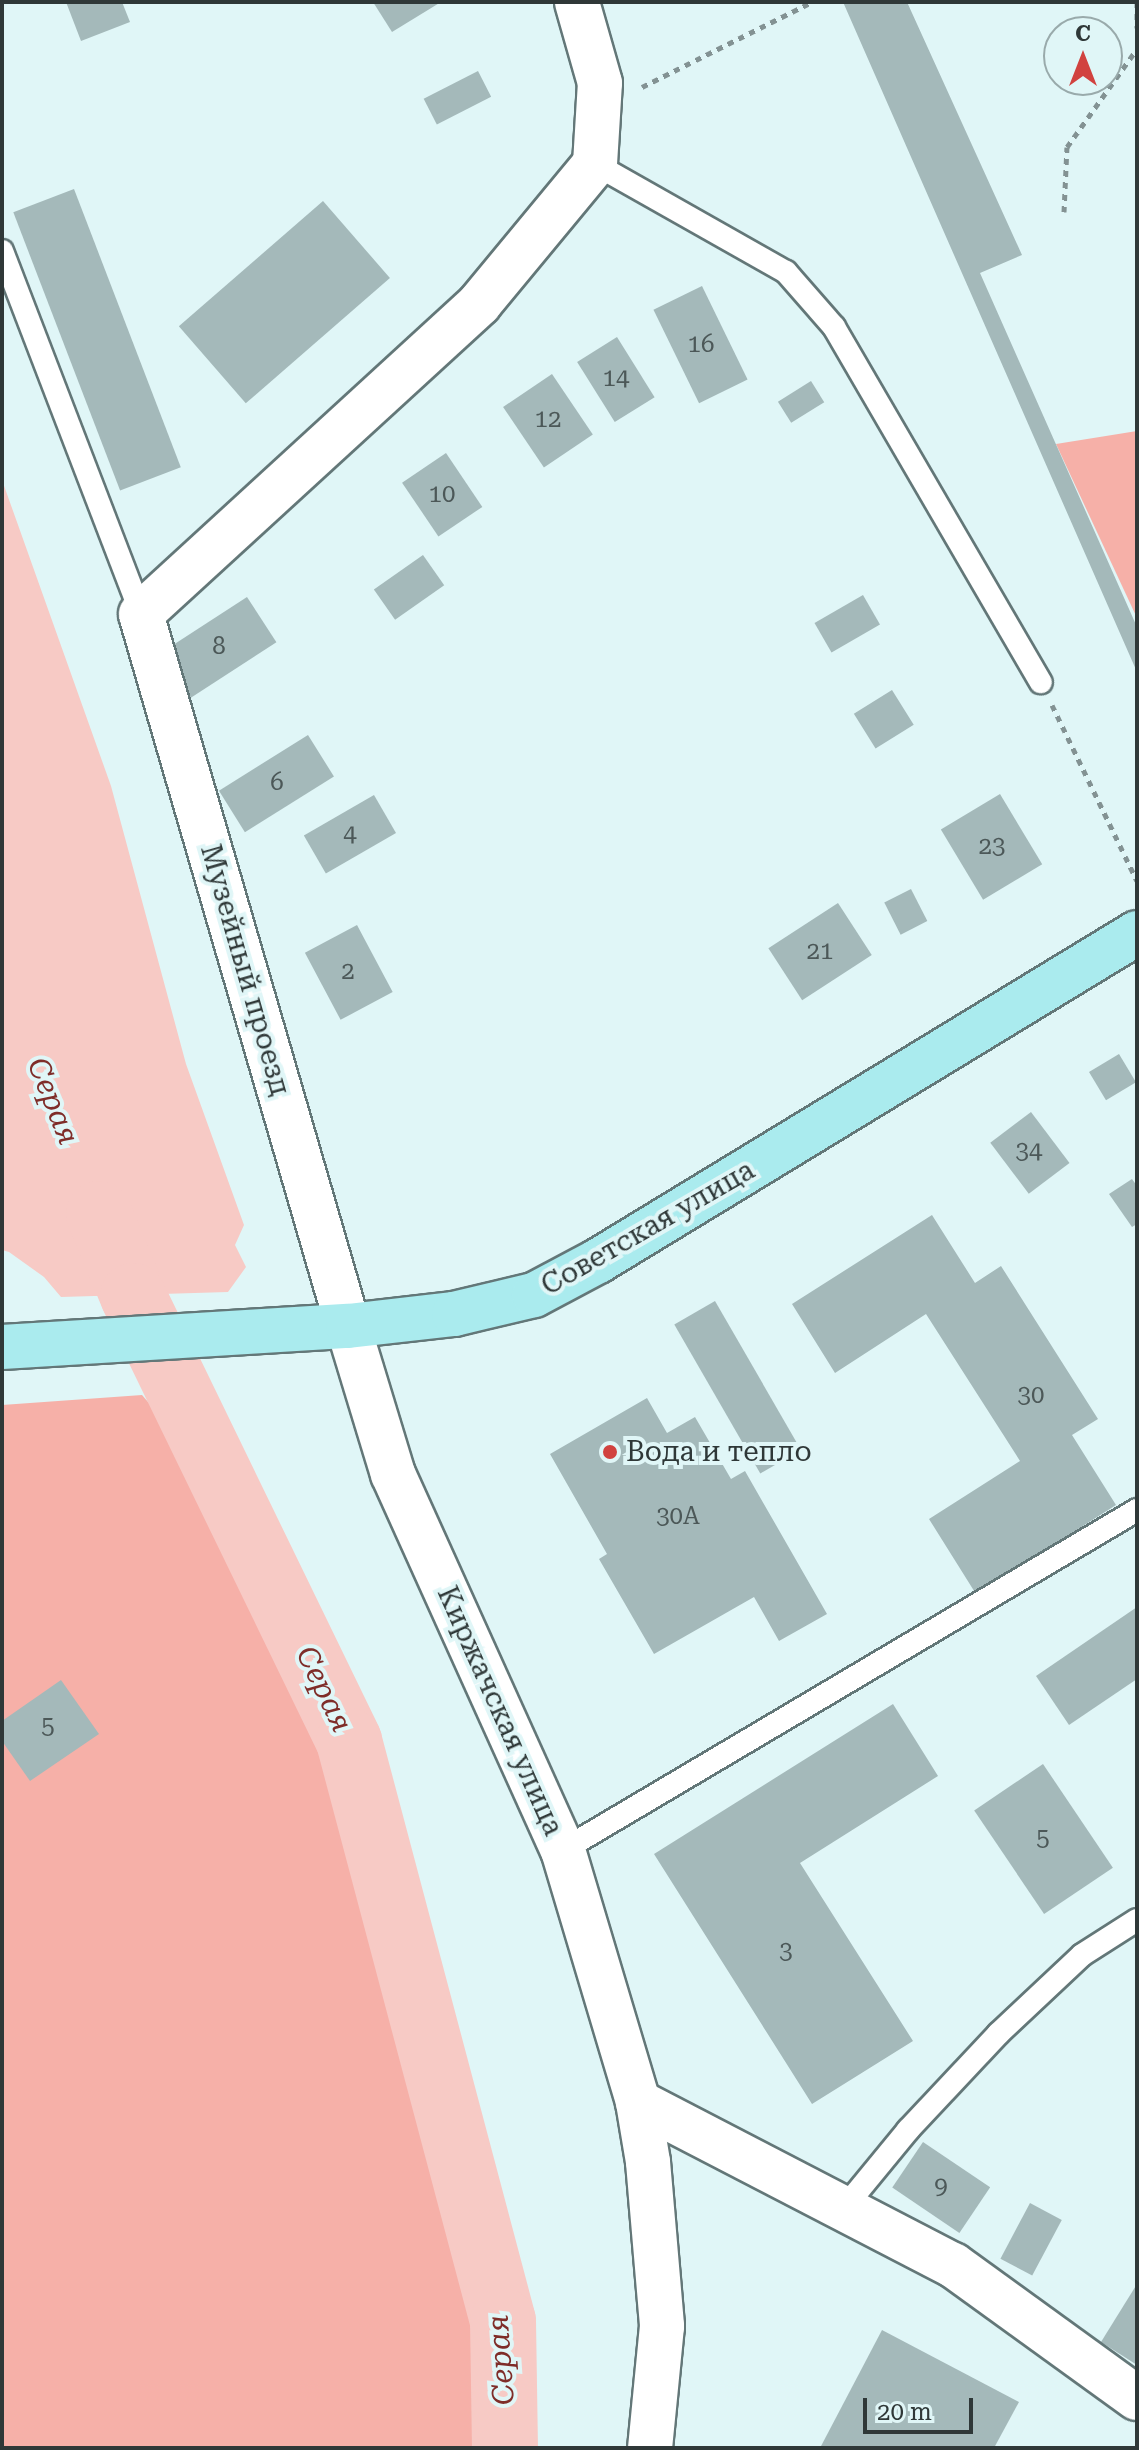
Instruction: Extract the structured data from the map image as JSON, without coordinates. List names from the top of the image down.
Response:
{
  "streets": {
    "main road": ["Советская улица"],
    "street": ["Музейный проезд", "Киржачская улица"]
  },
  "crossings": [
    ["Музейный проезд", "Советская улица"],
    ["Музейный проезд", "Киржачская улица"],
    ["Советская улица", "Киржачская улица"]
  ],
  "water": ["Серая"],
  "places": ["Вода и тепло"],
  "house_numbers": [
    "16",
    "14",
    "12",
    "10",
    "8",
    "6",
    "4",
    "23",
    "21",
    "2",
    "34",
    "30",
    "30А",
    "5",
    "5",
    "3",
    "9"
  ],
  "scale_bar": "20 m",
  "north": "top"
}
